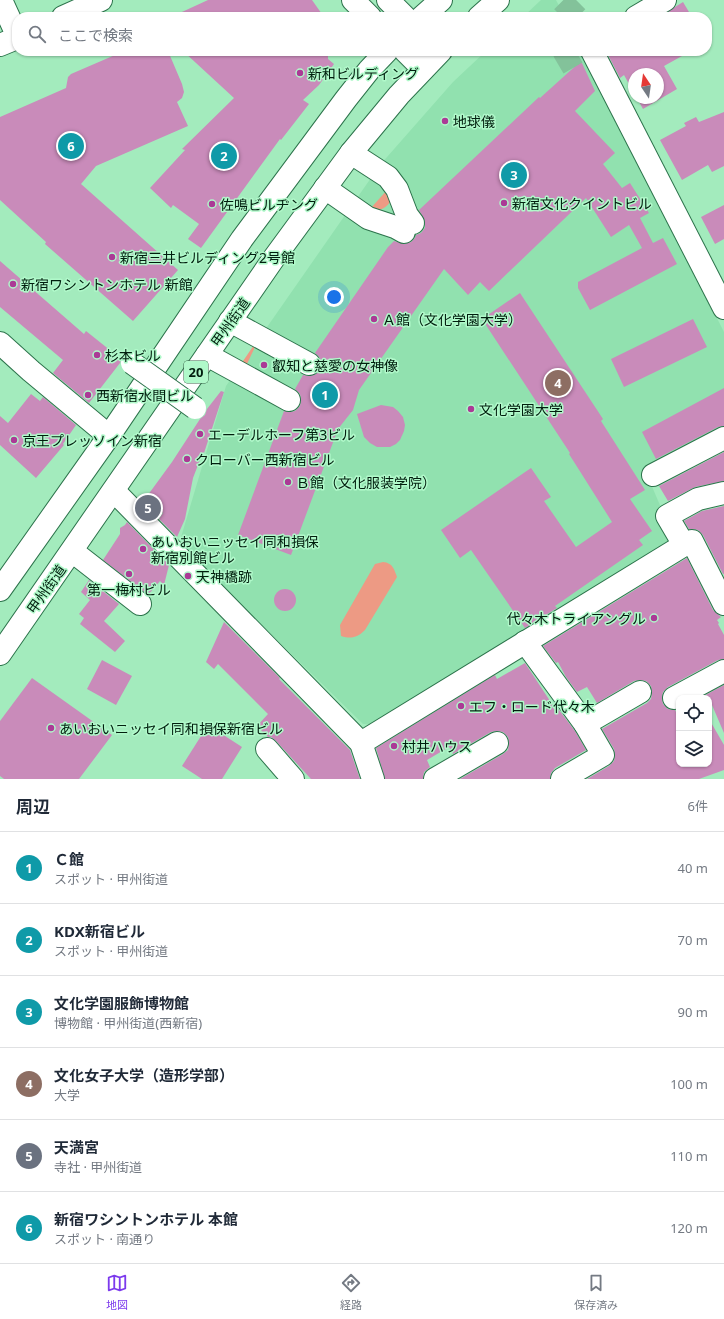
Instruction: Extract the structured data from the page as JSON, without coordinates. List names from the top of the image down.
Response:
{
  "streets": {
    "main road": ["甲州街道", "20"]
  },
  "places": [
    "新和ビルディング",
    "地球儀",
    "新宿文化クイントビル",
    "佐鳴ビルヂング",
    "新宿三井ビルディング2号館",
    "新宿ワシントンホテル 新館",
    "Ａ館（文化学園大学）",
    "杉本ビル",
    "叡知と慈愛の女神像",
    "西新宿水間ビル",
    "文化学園大学",
    "エーデルホーフ第3ビル",
    "京王プレッソイン新宿",
    "クローバー西新宿ビル",
    "Ｂ館（文化服装学院）",
    "あいおいニッセイ同和損保 新宿別館ビル",
    "第一梅村ビル",
    "天神橋跡",
    "代々木トライアングル",
    "エフ・ロード代々木",
    "あいおいニッセイ同和損保新宿ビル",
    "村井ハウス"
  ],
  "north": "top",
  "page": {
    "search": "ここで検索",
    "pins": [
      "6",
      "2",
      "3",
      "4",
      "1",
      "5"
    ],
    "heading": ["周辺", "6件"],
    "list": [
      {
        "mark": "1",
        "name": "Ｃ館",
        "note": "スポット · 甲州街道",
        "value": "40 m"
      },
      {
        "mark": "2",
        "name": "KDX新宿ビル",
        "note": "スポット · 甲州街道",
        "value": "70 m"
      },
      {
        "mark": "3",
        "name": "文化学園服飾博物館",
        "note": "博物館 · 甲州街道(西新宿)",
        "value": "90 m"
      },
      {
        "mark": "4",
        "name": "文化女子大学（造形学部）",
        "note": "大学",
        "value": "100 m"
      },
      {
        "mark": "5",
        "name": "天満宮",
        "note": "寺社 · 甲州街道",
        "value": "110 m"
      },
      {
        "mark": "6",
        "name": "新宿ワシントンホテル 本館",
        "note": "スポット · 南通り",
        "value": "120 m"
      }
    ],
    "nav": ["地図", "経路", "保存済み"]
  }
}
